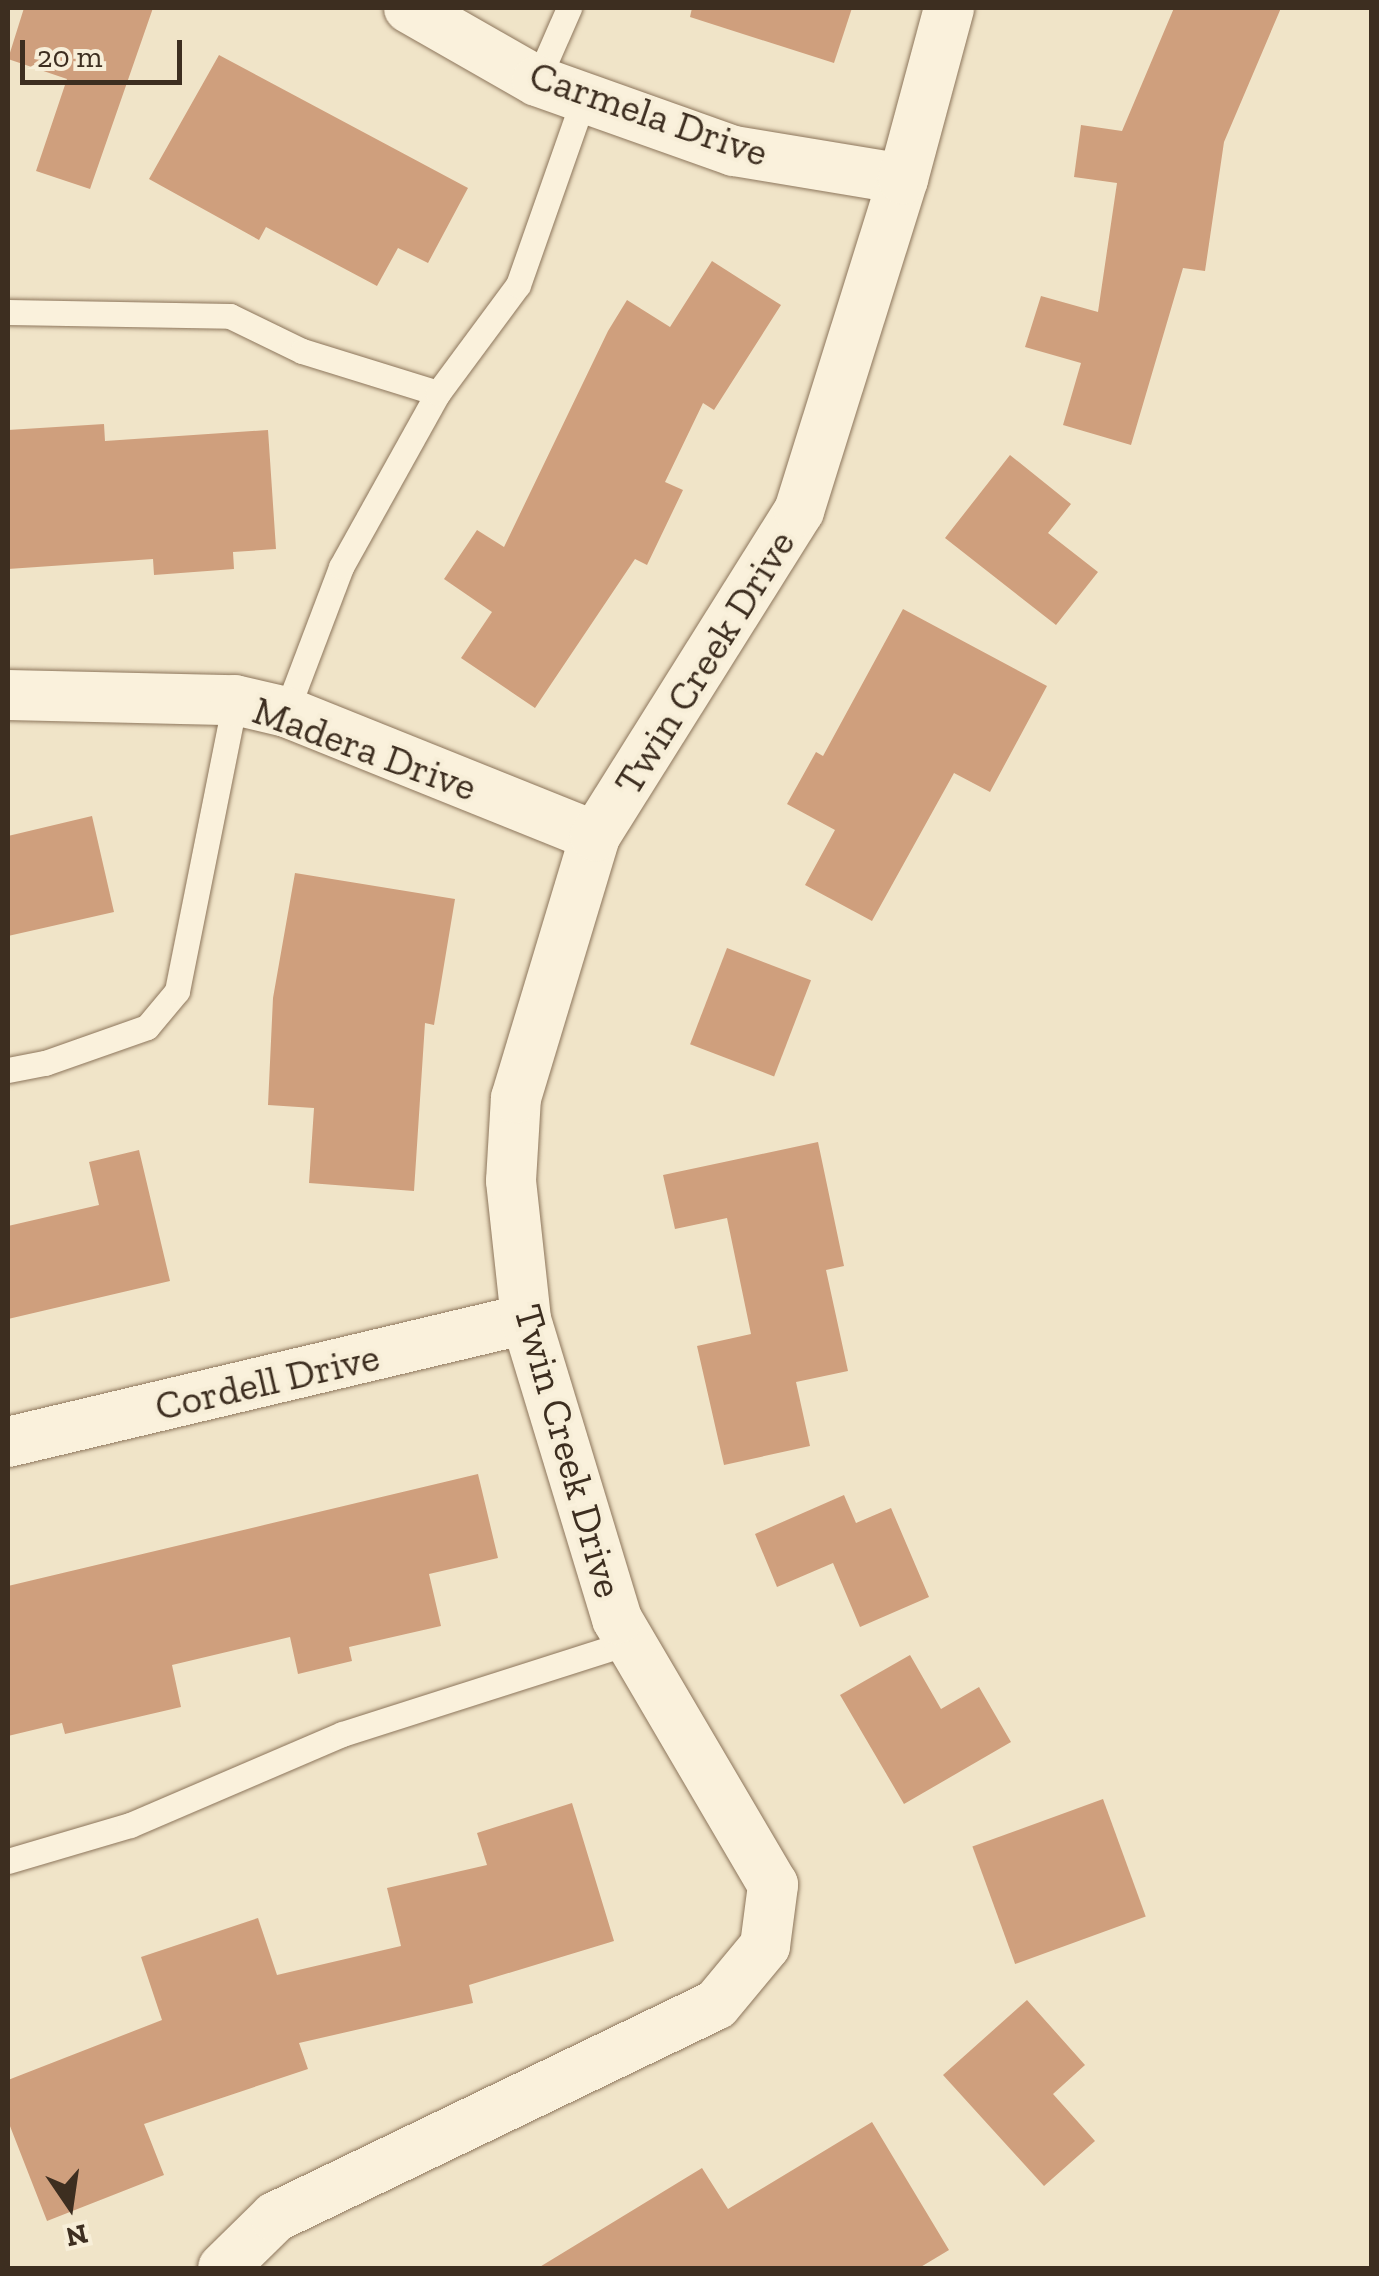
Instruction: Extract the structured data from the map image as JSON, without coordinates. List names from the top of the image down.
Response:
{
  "streets": {
    "street": [
      "Carmela Drive",
      "Twin Creek Drive",
      "Madera Drive",
      "Cordell Drive"
    ]
  },
  "crossings": [
    ["Carmela Drive", "Twin Creek Drive"],
    ["Twin Creek Drive", "Madera Drive"],
    ["Twin Creek Drive", "Cordell Drive"]
  ],
  "scale_bar": "20 m",
  "north": "bottom"
}
